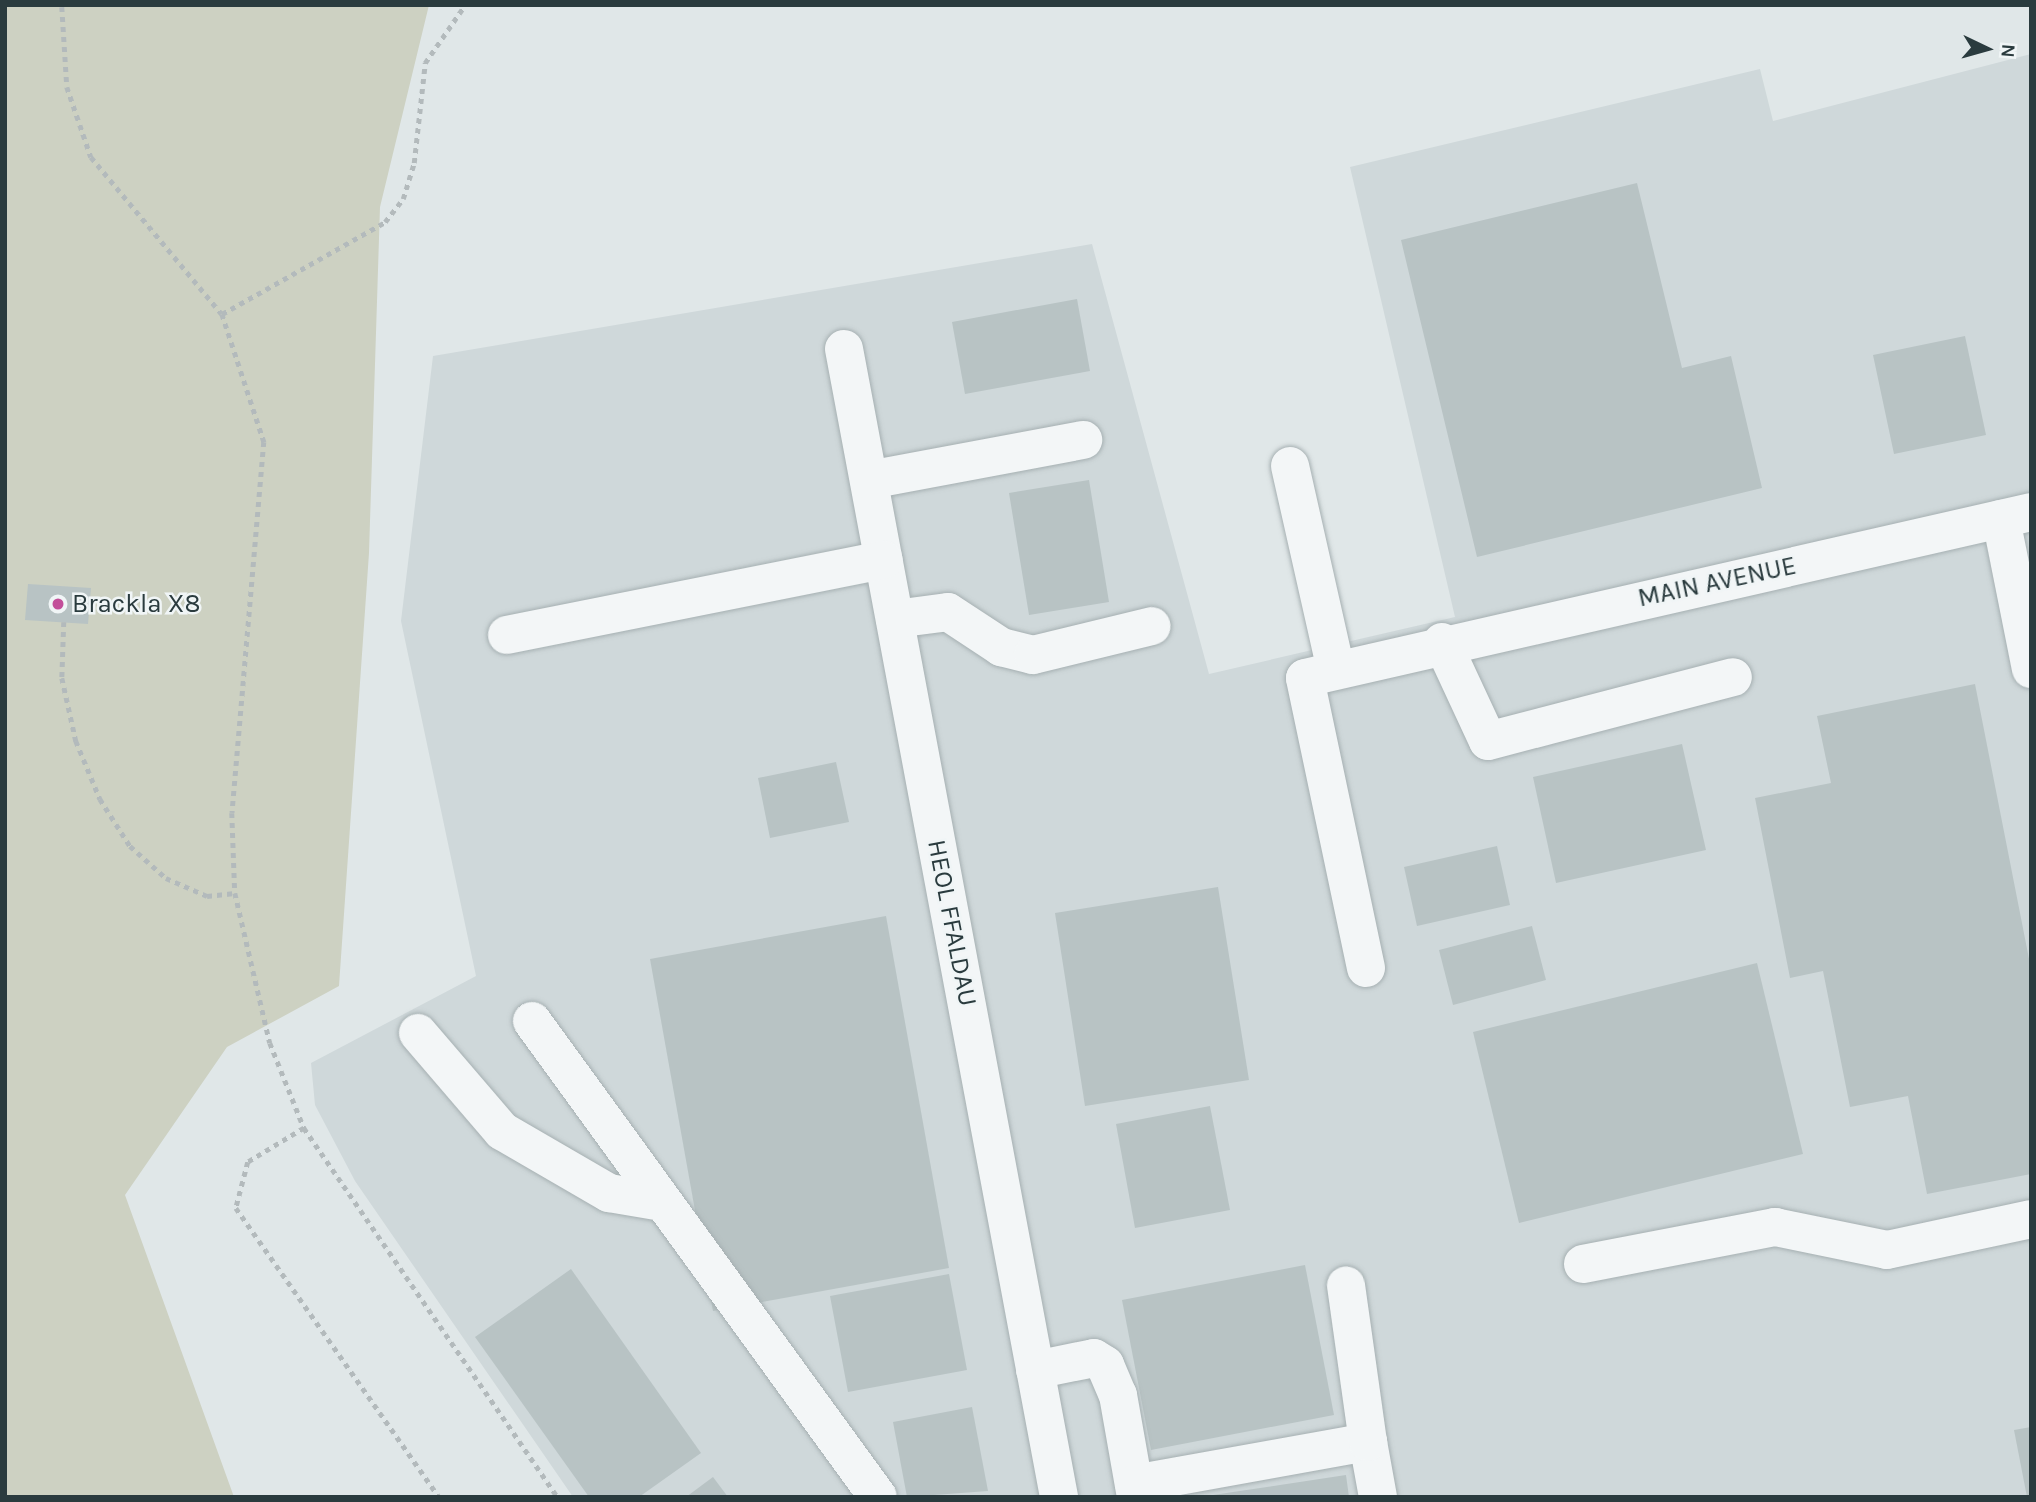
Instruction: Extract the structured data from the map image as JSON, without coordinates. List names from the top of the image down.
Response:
{
  "streets": {
    "street": ["MAIN AVENUE", "HEOL FFALDAU"]
  },
  "places": ["Brackla X8"],
  "north": "right"
}
